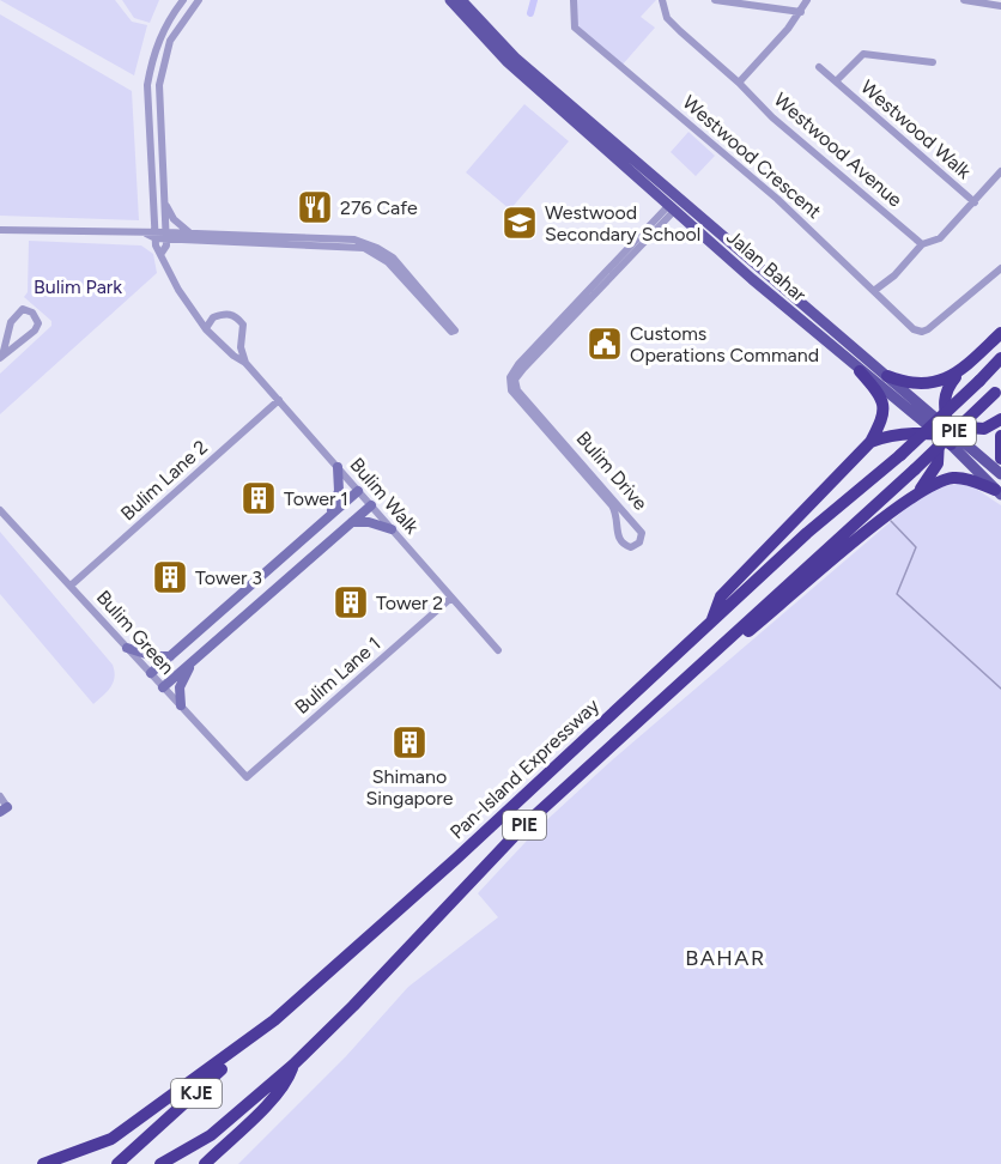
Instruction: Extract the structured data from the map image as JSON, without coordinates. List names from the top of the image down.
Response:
{
  "streets": {
    "highway": ["PIE", "Pan-Island Expressway", "KJE"],
    "main road": ["Jalan Bahar"],
    "street": [
      "Westwood Walk",
      "Westwood Avenue",
      "Westwood Crescent",
      "Bulim Drive",
      "Bulim Lane 2",
      "Bulim Walk",
      "Bulim Green",
      "Bulim Lane 1"
    ]
  },
  "crossings": [
    ["Jalan Bahar", "Bulim Drive"],
    ["Bulim Lane 2", "Bulim Walk"],
    ["Bulim Lane 2", "Bulim Green"],
    ["Bulim Walk", "Bulim Lane 1"],
    ["Bulim Green", "Bulim Lane 1"],
    ["Pan-Island Expressway", "KJE"]
  ],
  "districts": ["BAHAR"],
  "parks": ["Bulim Park"],
  "places": {
    "restaurant": ["276 Cafe"],
    "school or university": ["Westwood Secondary School"],
    "public building": ["Customs Operations Command"],
    "building": [
      "Tower 1",
      "Tower 3",
      "Tower 2",
      "Shimano Singapore"
    ]
  }
}
